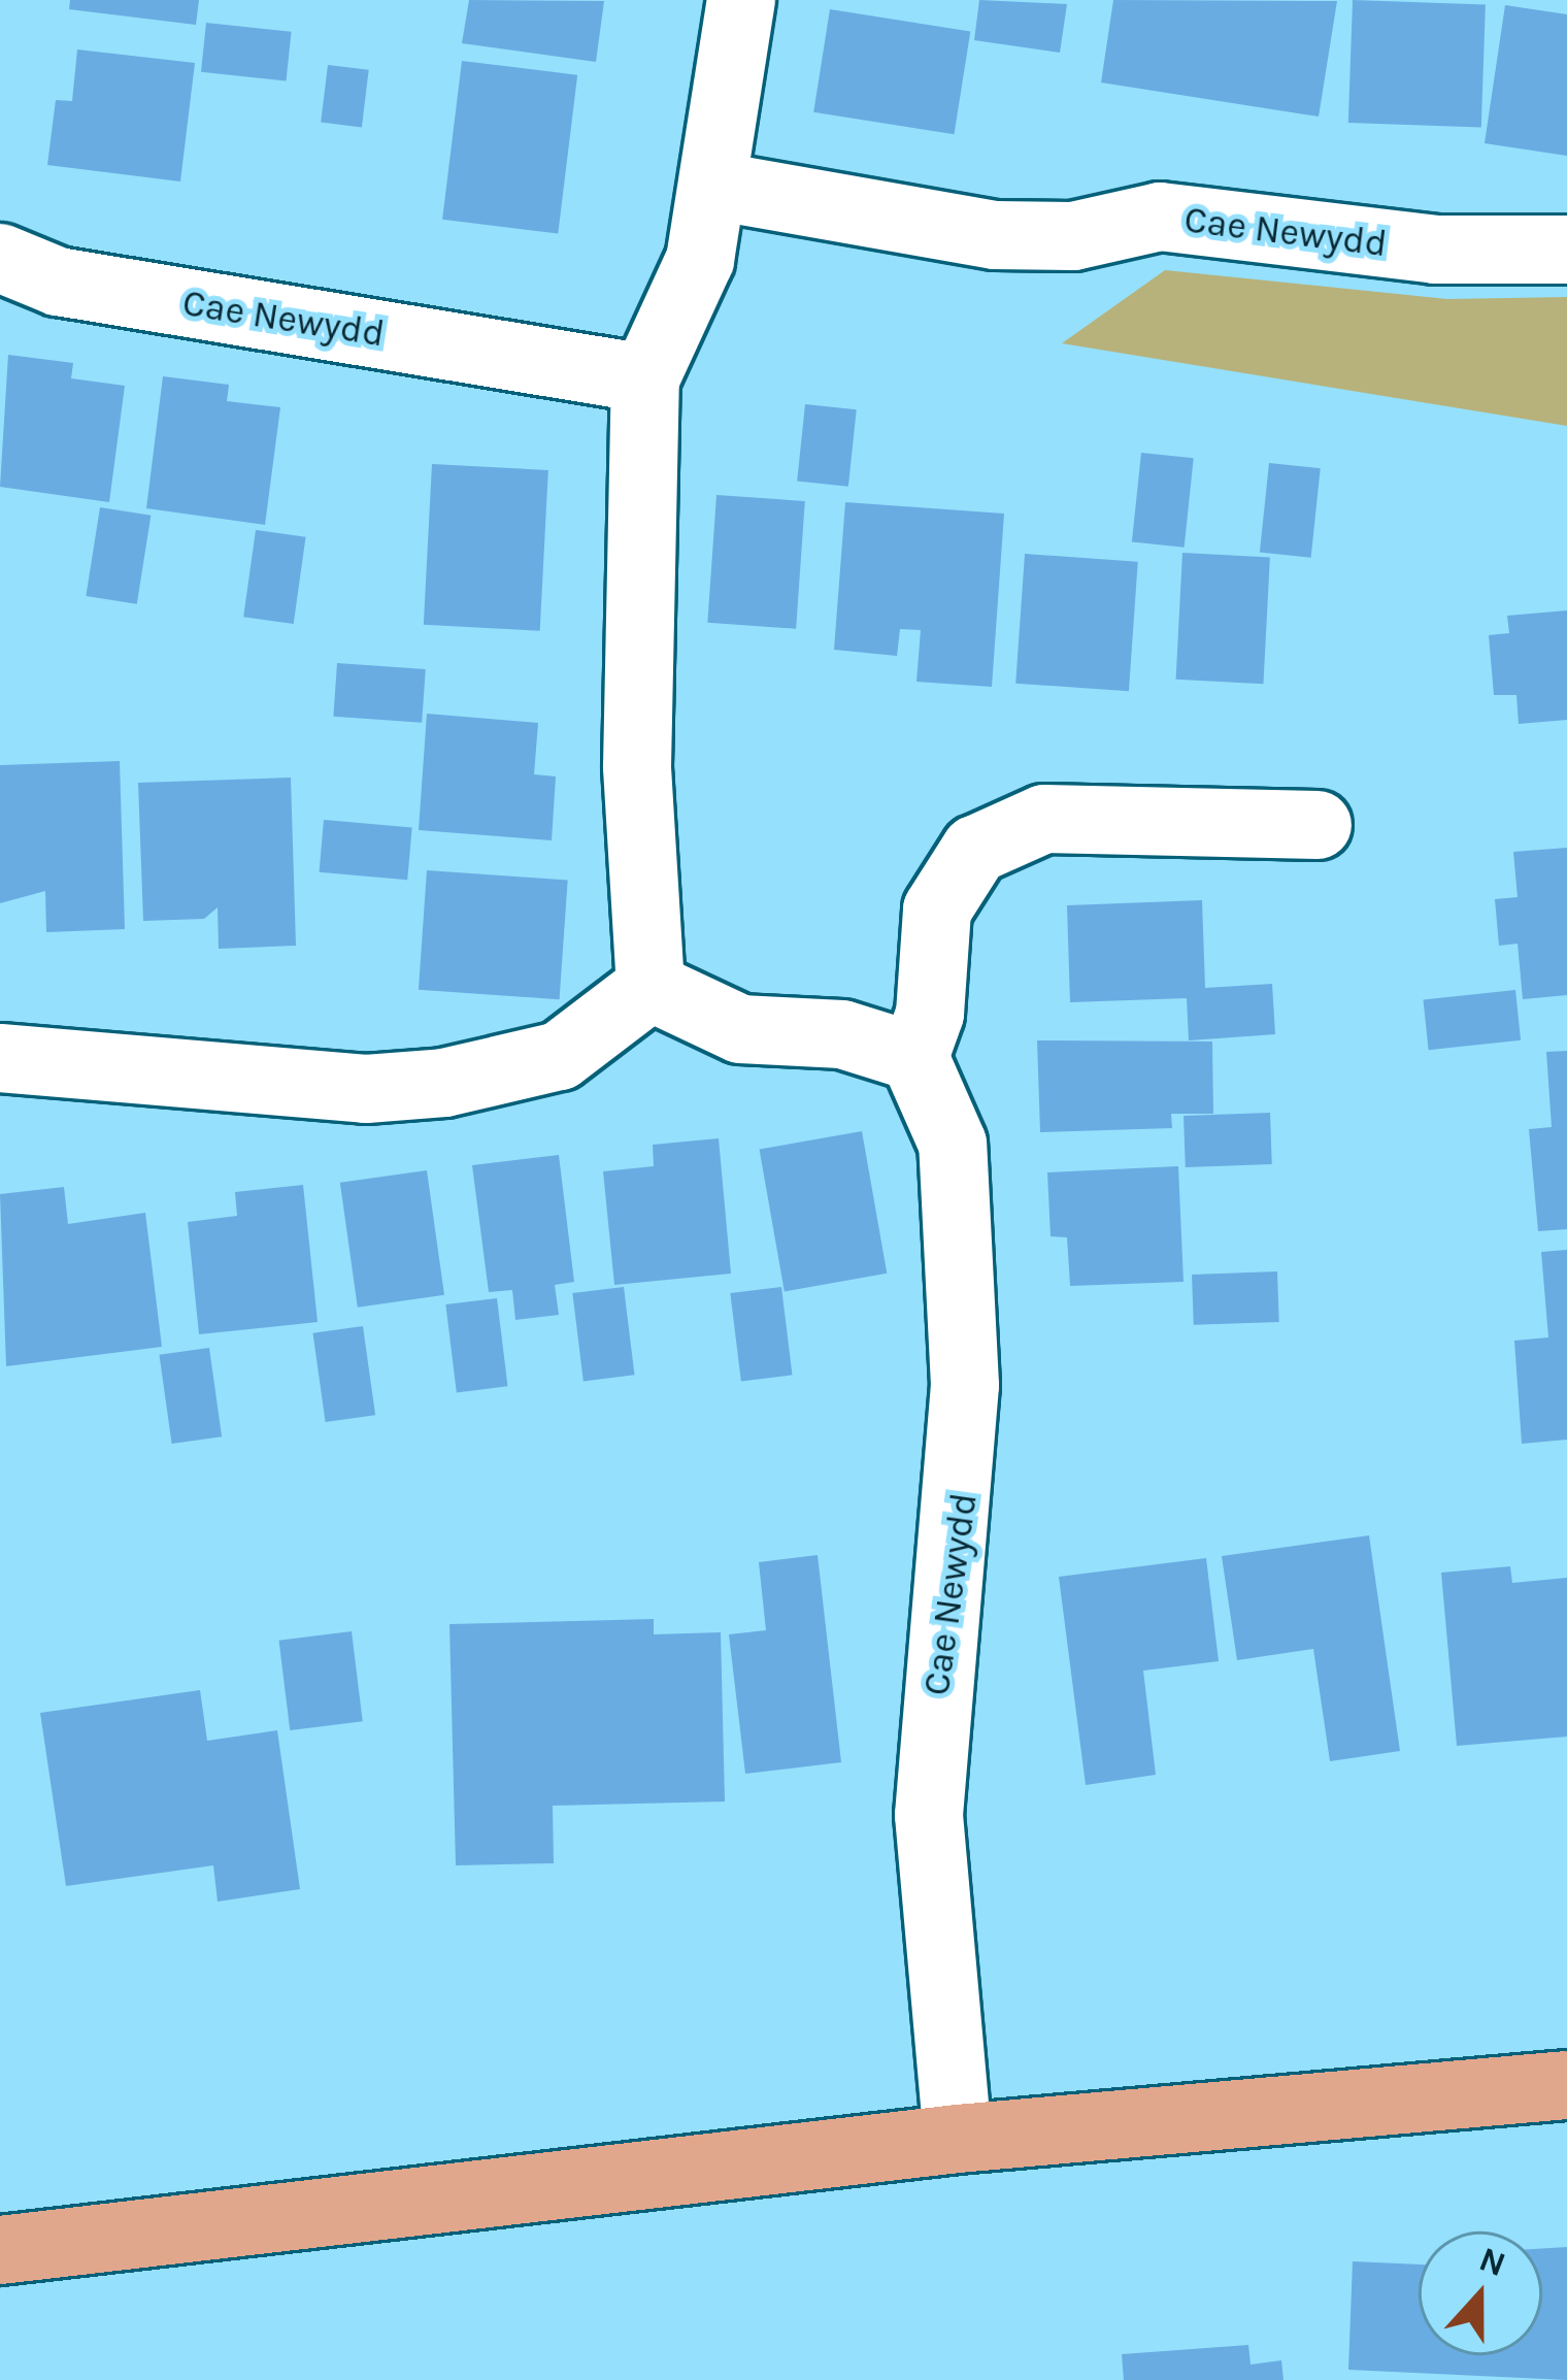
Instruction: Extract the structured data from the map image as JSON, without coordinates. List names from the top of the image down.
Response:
{
  "streets": {
    "street": ["Cae Newydd"]
  },
  "north": "top"
}
